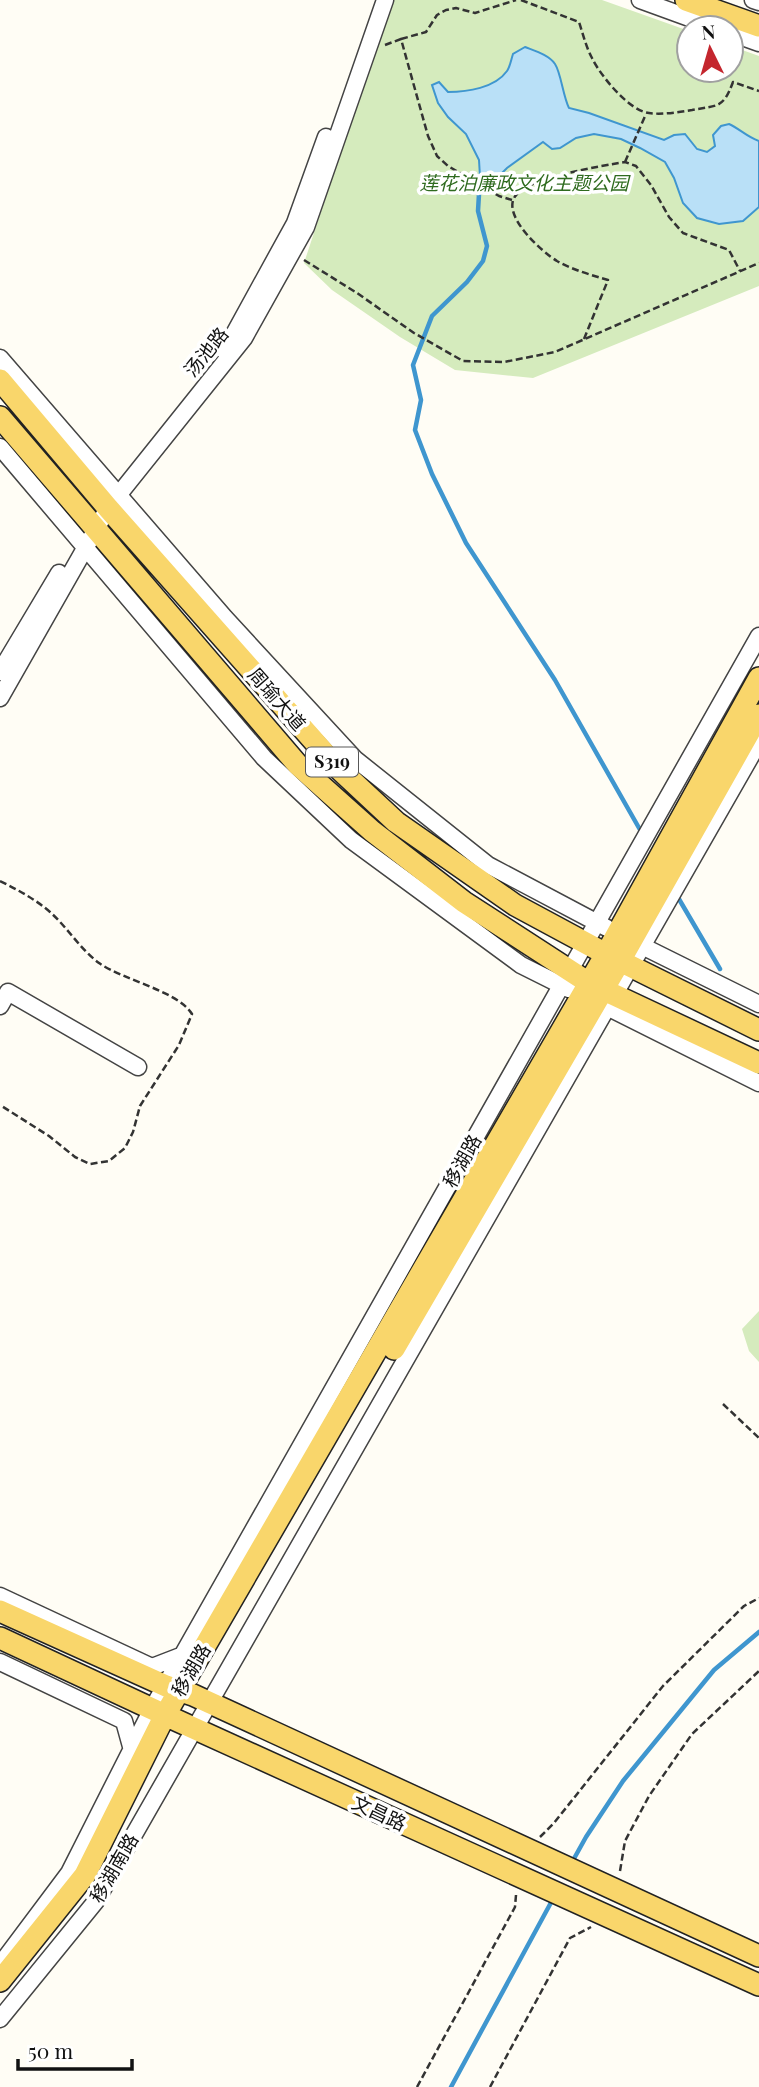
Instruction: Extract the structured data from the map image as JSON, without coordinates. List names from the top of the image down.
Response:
{
  "streets": {
    "main road": [
      "周瑜大道",
      "S319",
      "移湖路",
      "文昌路",
      "移湖南路"
    ],
    "street": ["汤池路"]
  },
  "crossings": [
    ["汤池路", "周瑜大道"],
    ["周瑜大道", "移湖路"],
    ["移湖路", "文昌路"],
    ["移湖路", "移湖南路"],
    ["文昌路", "移湖南路"]
  ],
  "parks": ["莲花泊廉政文化主题公园"],
  "scale_bar": "50 m",
  "north": "top"
}
